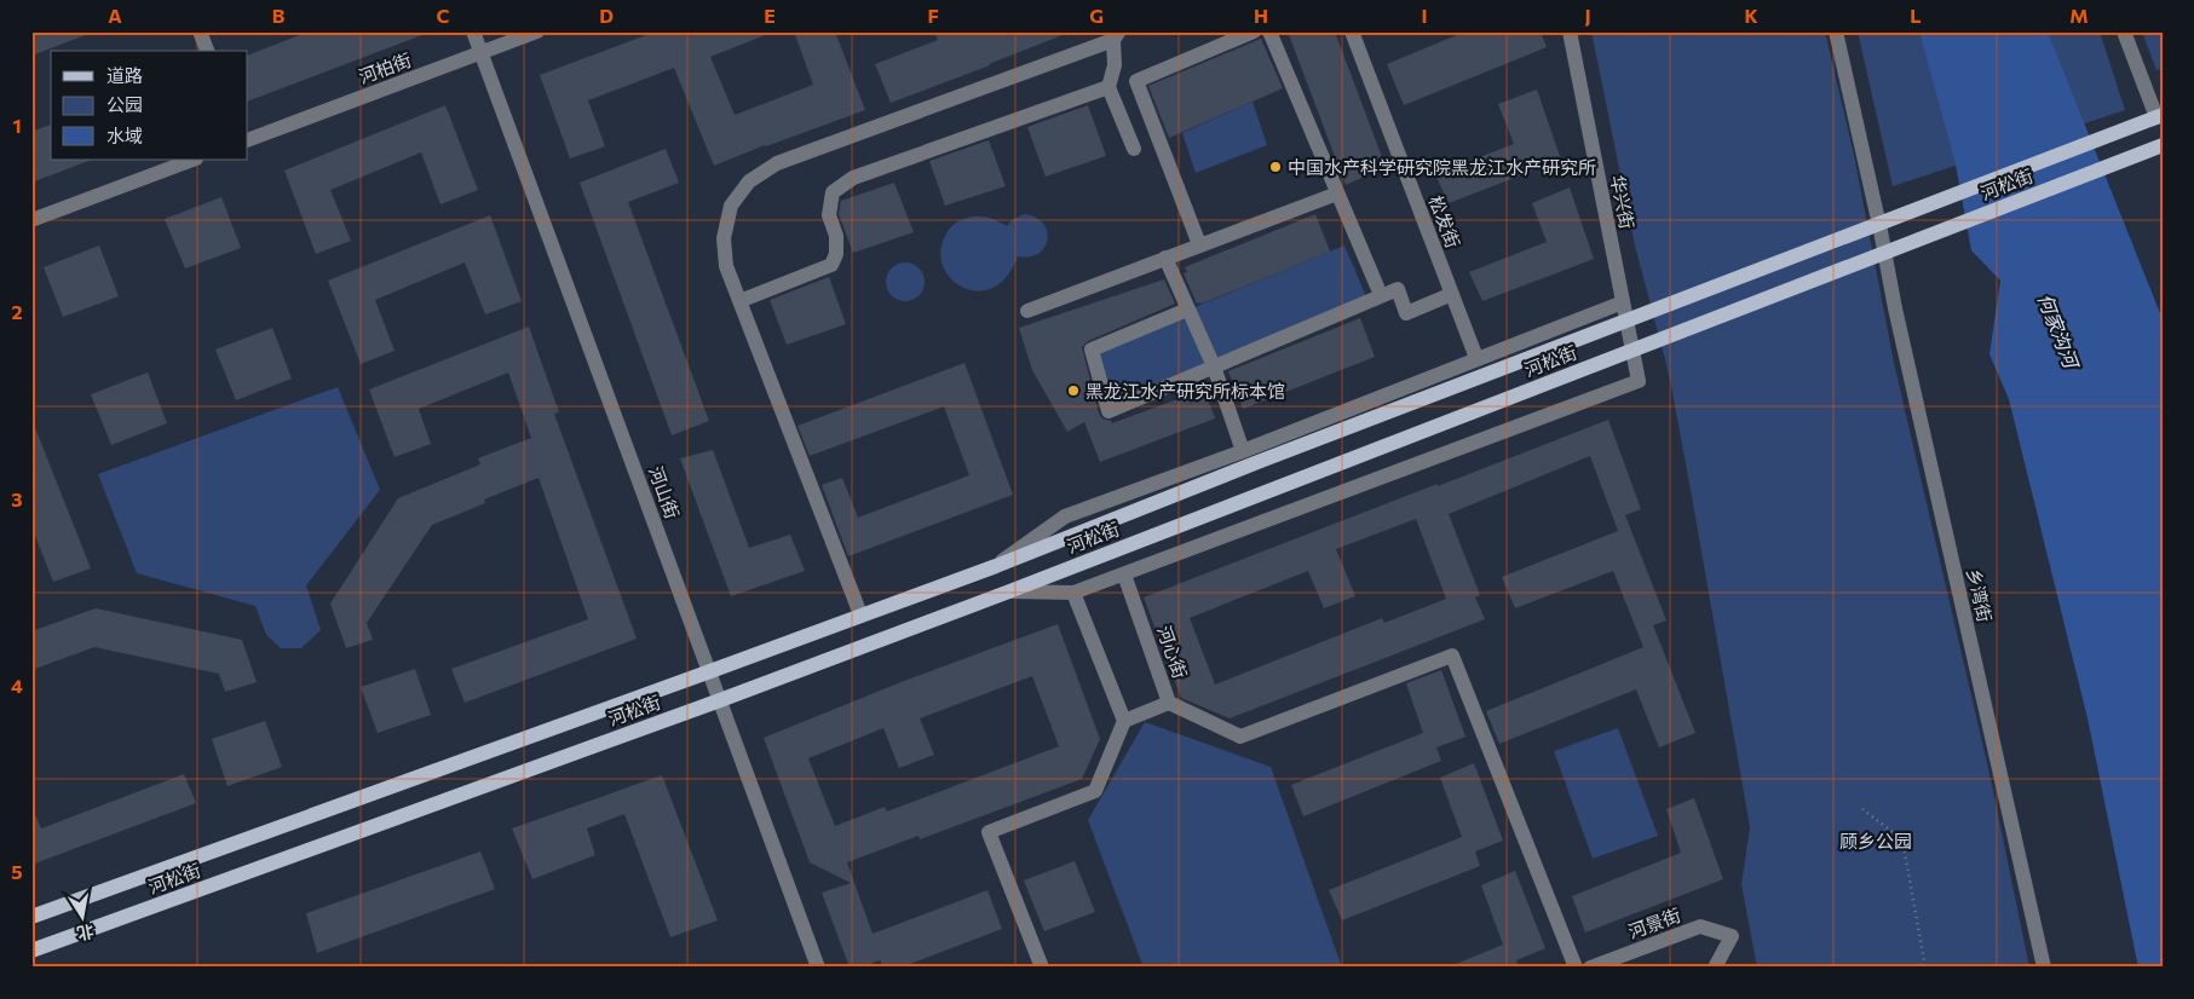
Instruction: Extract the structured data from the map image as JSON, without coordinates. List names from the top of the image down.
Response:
{
  "streets": {
    "main road": ["河松街"],
    "street": [
      "河柏街",
      "华兴街",
      "松发街",
      "河山街",
      "乡湾街",
      "河心街",
      "河景街"
    ]
  },
  "crossings": [
    ["河柏街", "河山街"],
    ["河松街", "河山街"],
    ["华兴街", "河心街"]
  ],
  "water": ["何家沟河"],
  "parks": ["顾乡公园"],
  "places": ["中国水产科学研究院黑龙江水产研究所", "黑龙江水产研究所标本馆"],
  "legend": ["道路", "公园", "水域"],
  "north": "bottom",
  "grid": {
    "columns": [
      "A",
      "B",
      "C",
      "D",
      "E",
      "F",
      "G",
      "H",
      "I",
      "J",
      "K",
      "L",
      "M"
    ],
    "rows": [
      "1",
      "2",
      "3",
      "4",
      "5"
    ]
  }
}
